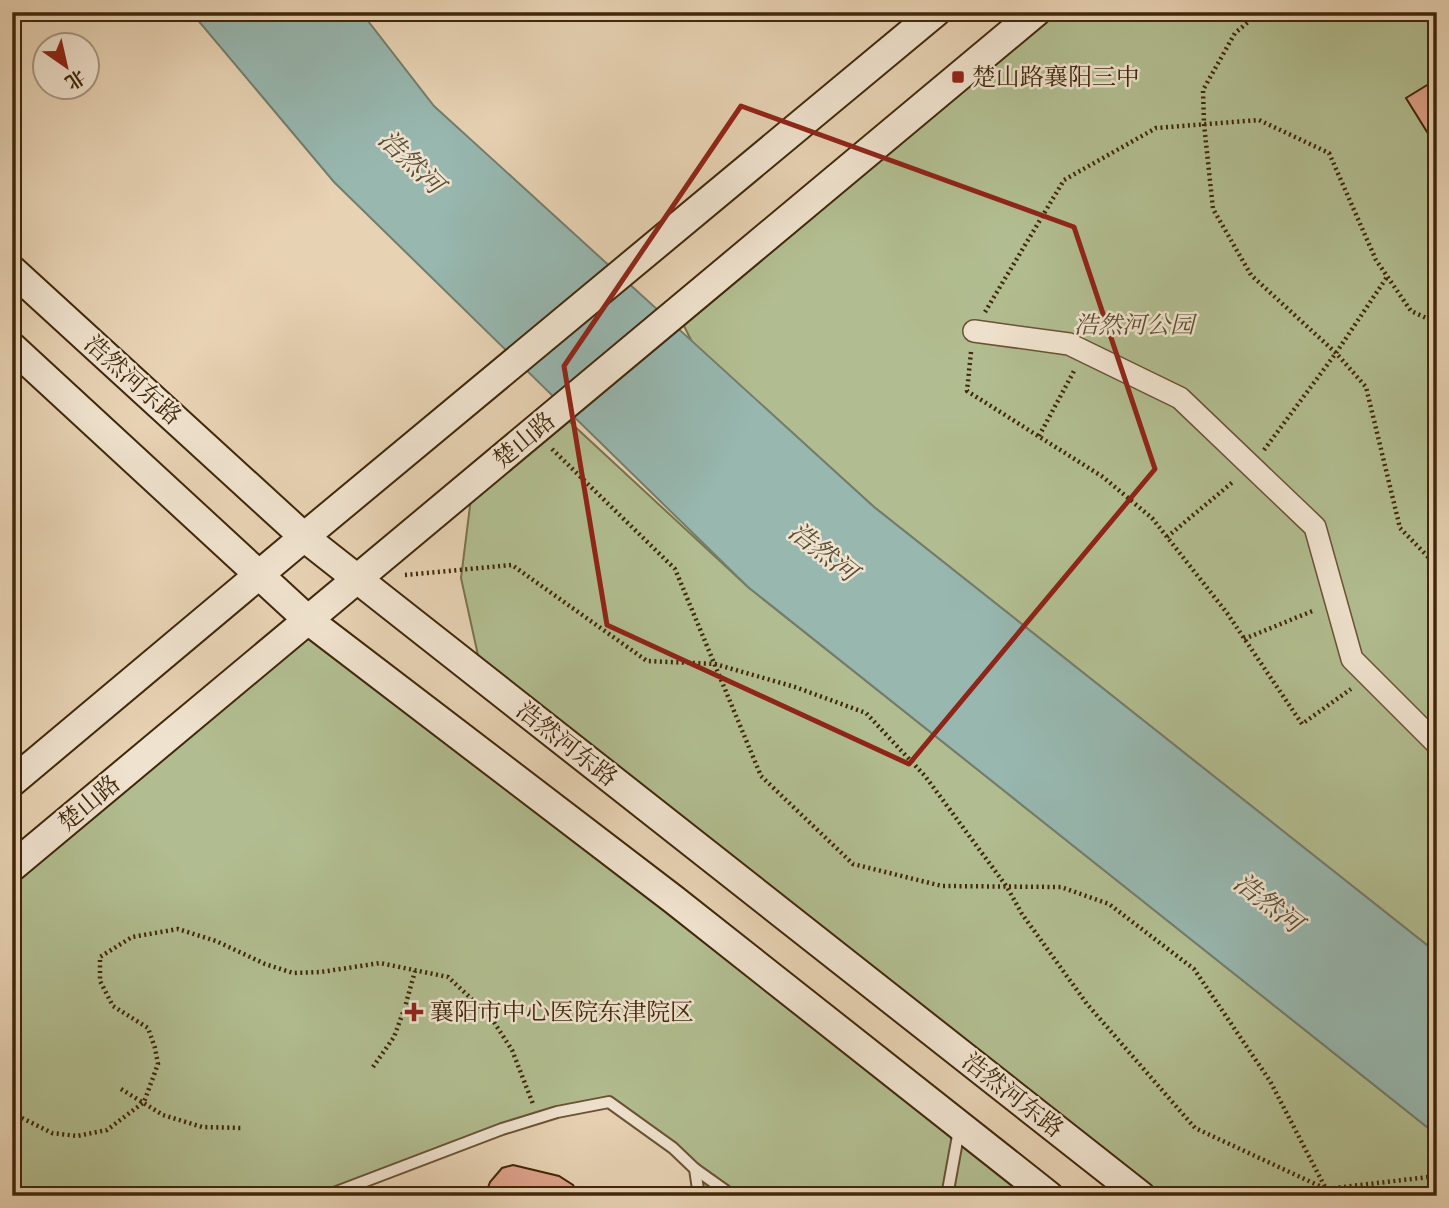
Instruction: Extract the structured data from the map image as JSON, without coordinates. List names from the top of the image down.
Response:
{
  "streets": {
    "main road": ["浩然河东路", "楚山路"]
  },
  "crossings": [
    ["浩然河东路", "楚山路"]
  ],
  "water": ["浩然河"],
  "parks": ["浩然河公园"],
  "places": {
    "transit": ["楚山路襄阳三中"],
    "health": ["襄阳市中心医院东津院区"]
  },
  "north": "bottom right"
}
